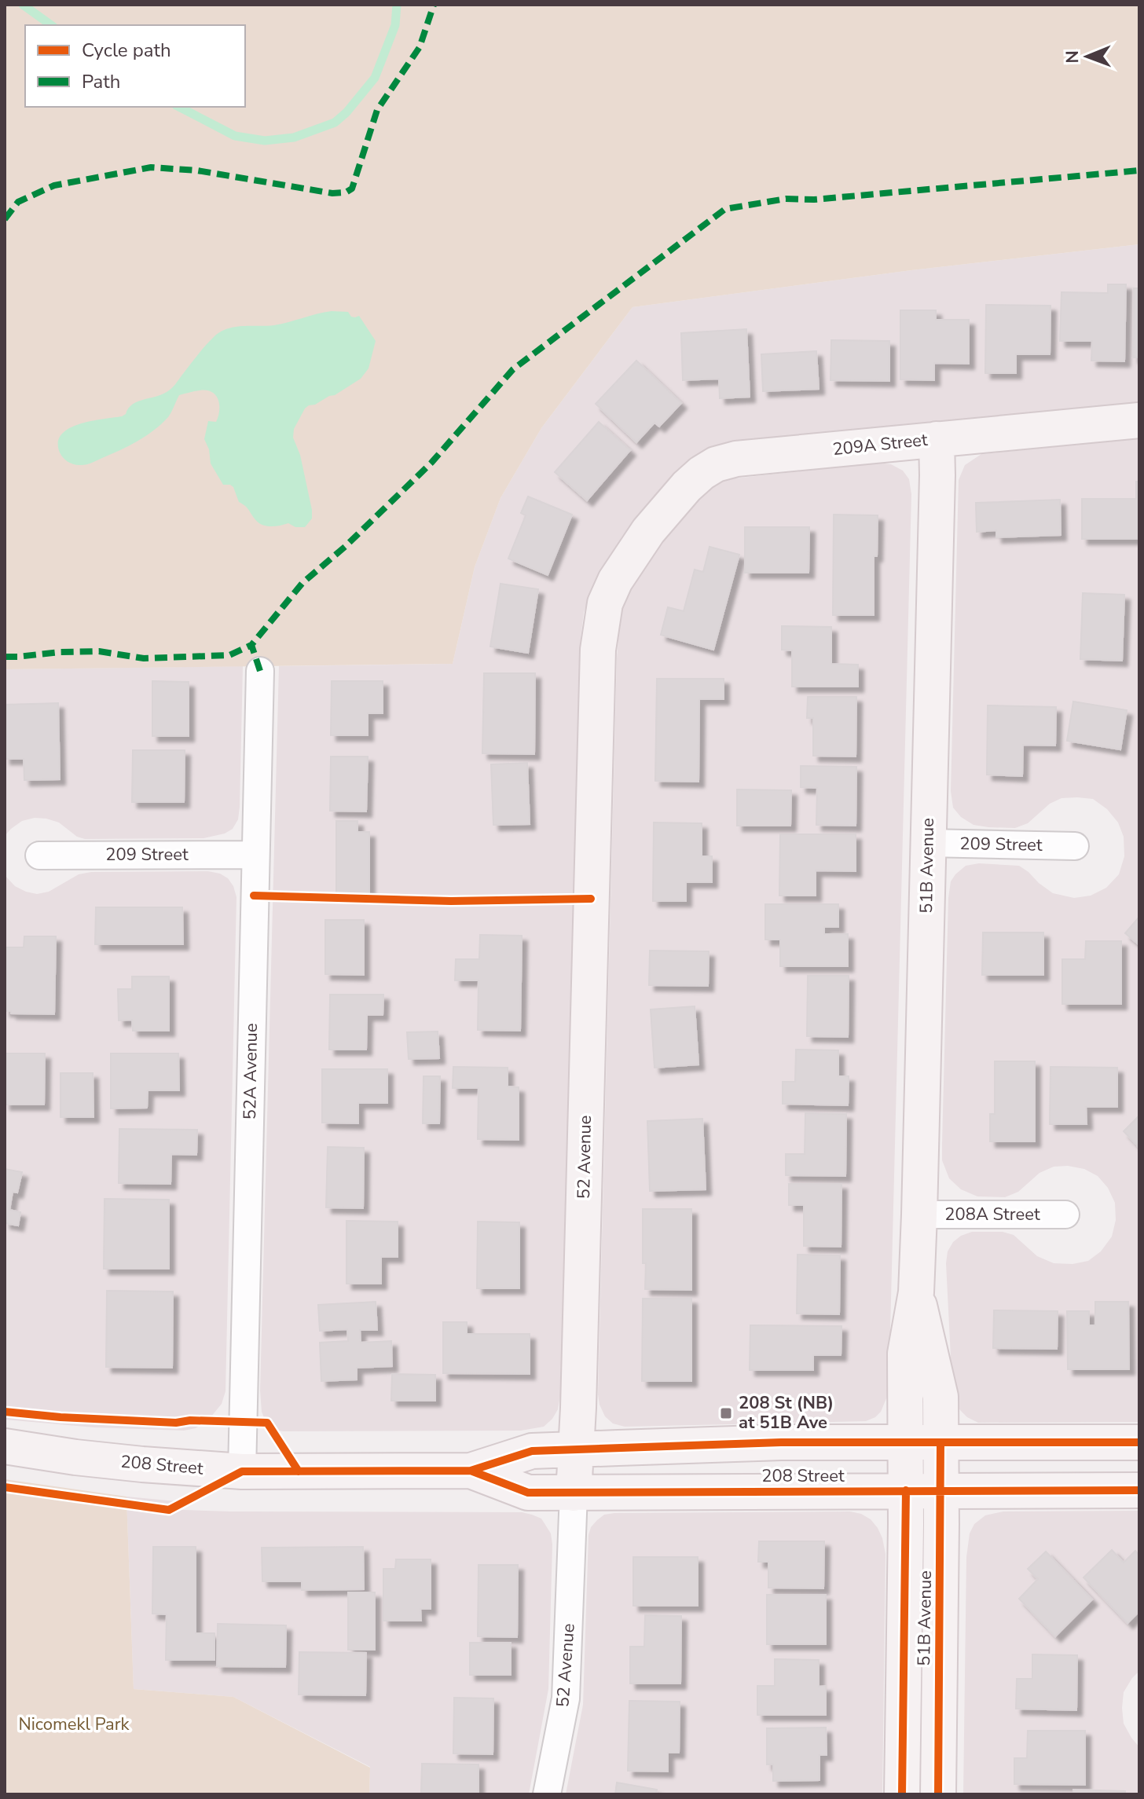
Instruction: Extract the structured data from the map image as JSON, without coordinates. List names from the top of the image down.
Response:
{
  "streets": {
    "street": [
      "209A Street",
      "209 Street",
      "51B Avenue",
      "52A Avenue",
      "52 Avenue",
      "208A Street",
      "208 Street"
    ]
  },
  "crossings": [
    ["209A Street", "51B Avenue"],
    ["209A Street", "52 Avenue"],
    ["209 Street", "51B Avenue"],
    ["209 Street", "52A Avenue"],
    ["51B Avenue", "208A Street"],
    ["51B Avenue", "208 Street"],
    ["52A Avenue", "208 Street"],
    ["52 Avenue", "208 Street"]
  ],
  "parks": ["Nicomekl Park"],
  "places": {
    "transit": ["208 St (NB) at 51B Ave"]
  },
  "legend": ["Cycle path", "Path"],
  "north": "left"
}
